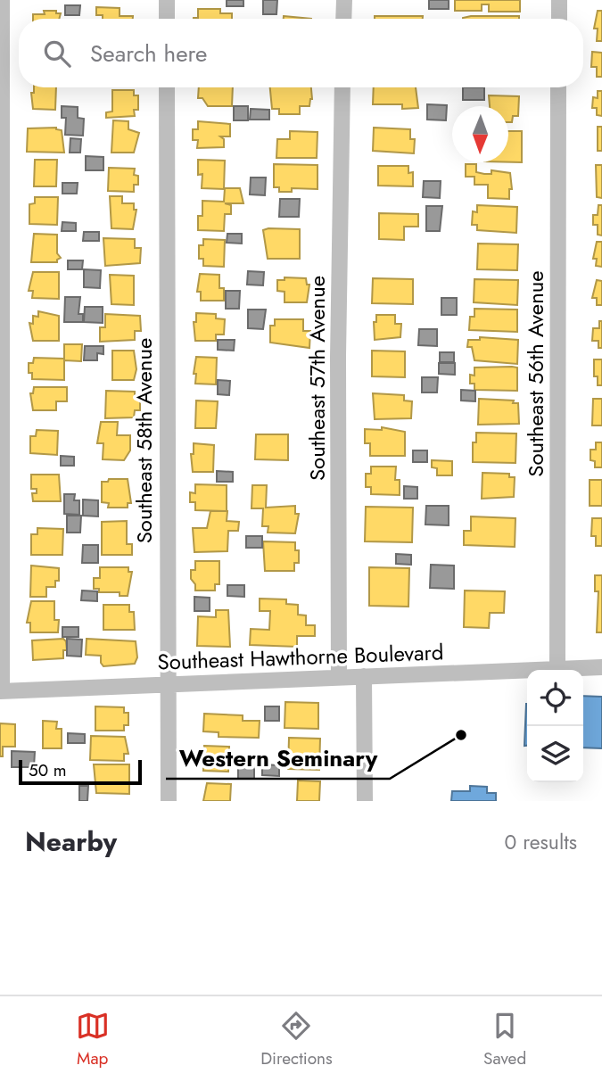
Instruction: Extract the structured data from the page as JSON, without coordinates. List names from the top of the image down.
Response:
{
  "streets": {
    "street": [
      "Southeast 56th Avenue",
      "Southeast 57th Avenue",
      "Southeast 58th Avenue",
      "Southeast Hawthorne Boulevard"
    ]
  },
  "crossings": [
    ["Southeast 56th Avenue", "Southeast Hawthorne Boulevard"],
    ["Southeast 57th Avenue", "Southeast Hawthorne Boulevard"],
    ["Southeast 58th Avenue", "Southeast Hawthorne Boulevard"]
  ],
  "places": ["Western Seminary"],
  "scale_bar": "50 m",
  "north": "bottom",
  "page": {
    "search": "Search here",
    "scale": "50 m",
    "heading": ["Nearby", "0 results"],
    "nav": ["Map", "Directions", "Saved"]
  }
}
